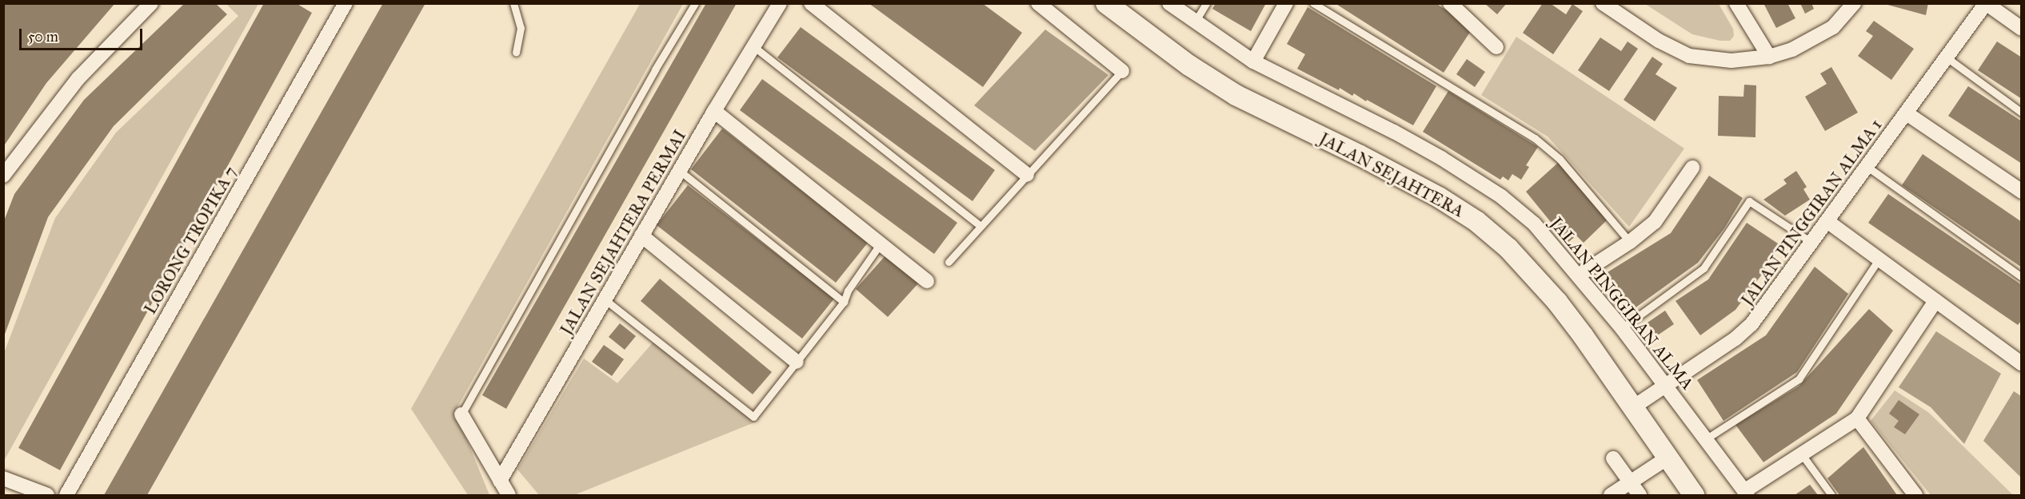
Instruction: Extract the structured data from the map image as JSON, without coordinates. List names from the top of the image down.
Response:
{
  "streets": {
    "main road": ["JALAN SEJAHTERA"],
    "street": [
      "JALAN PINGGIRAN ALMA 1",
      "JALAN SEJAHTERA PERMAI",
      "LORONG TROPIKA 7",
      "JALAN PINGGIRAN ALMA"
    ]
  },
  "crossings": [
    ["JALAN SEJAHTERA", "JALAN PINGGIRAN ALMA 1"],
    ["JALAN PINGGIRAN ALMA 1", "JALAN PINGGIRAN ALMA"]
  ],
  "scale_bar": "50 m"
}
